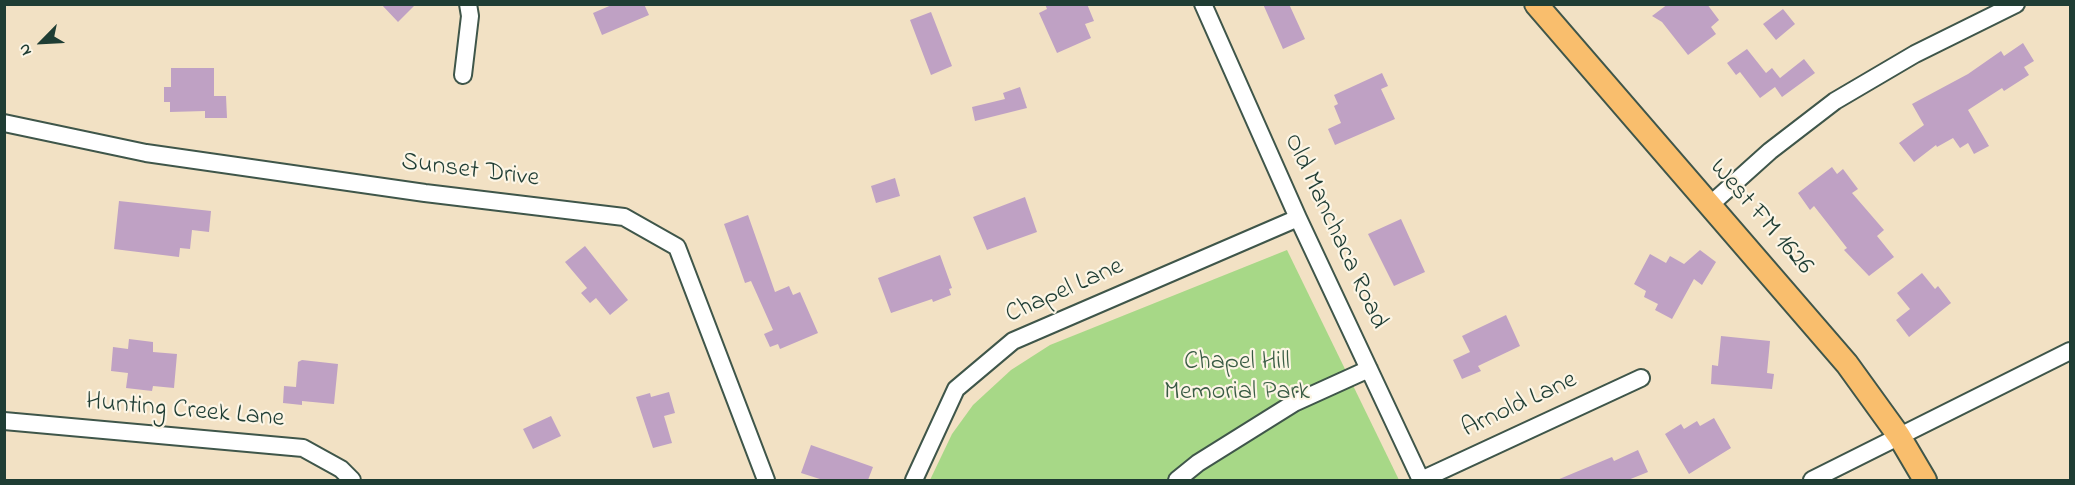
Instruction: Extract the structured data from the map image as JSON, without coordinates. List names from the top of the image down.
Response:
{
  "streets": {
    "main road": ["West FM 1626"],
    "street": [
      "Sunset Drive",
      "Old Manchaca Road",
      "Chapel Lane",
      "Arnold Lane",
      "Hunting Creek Lane"
    ]
  },
  "crossings": [
    ["Old Manchaca Road", "Chapel Lane"],
    ["Old Manchaca Road", "Arnold Lane"]
  ],
  "parks": ["Chapel Hill Memorial Park"],
  "north": "bottom left"
}
